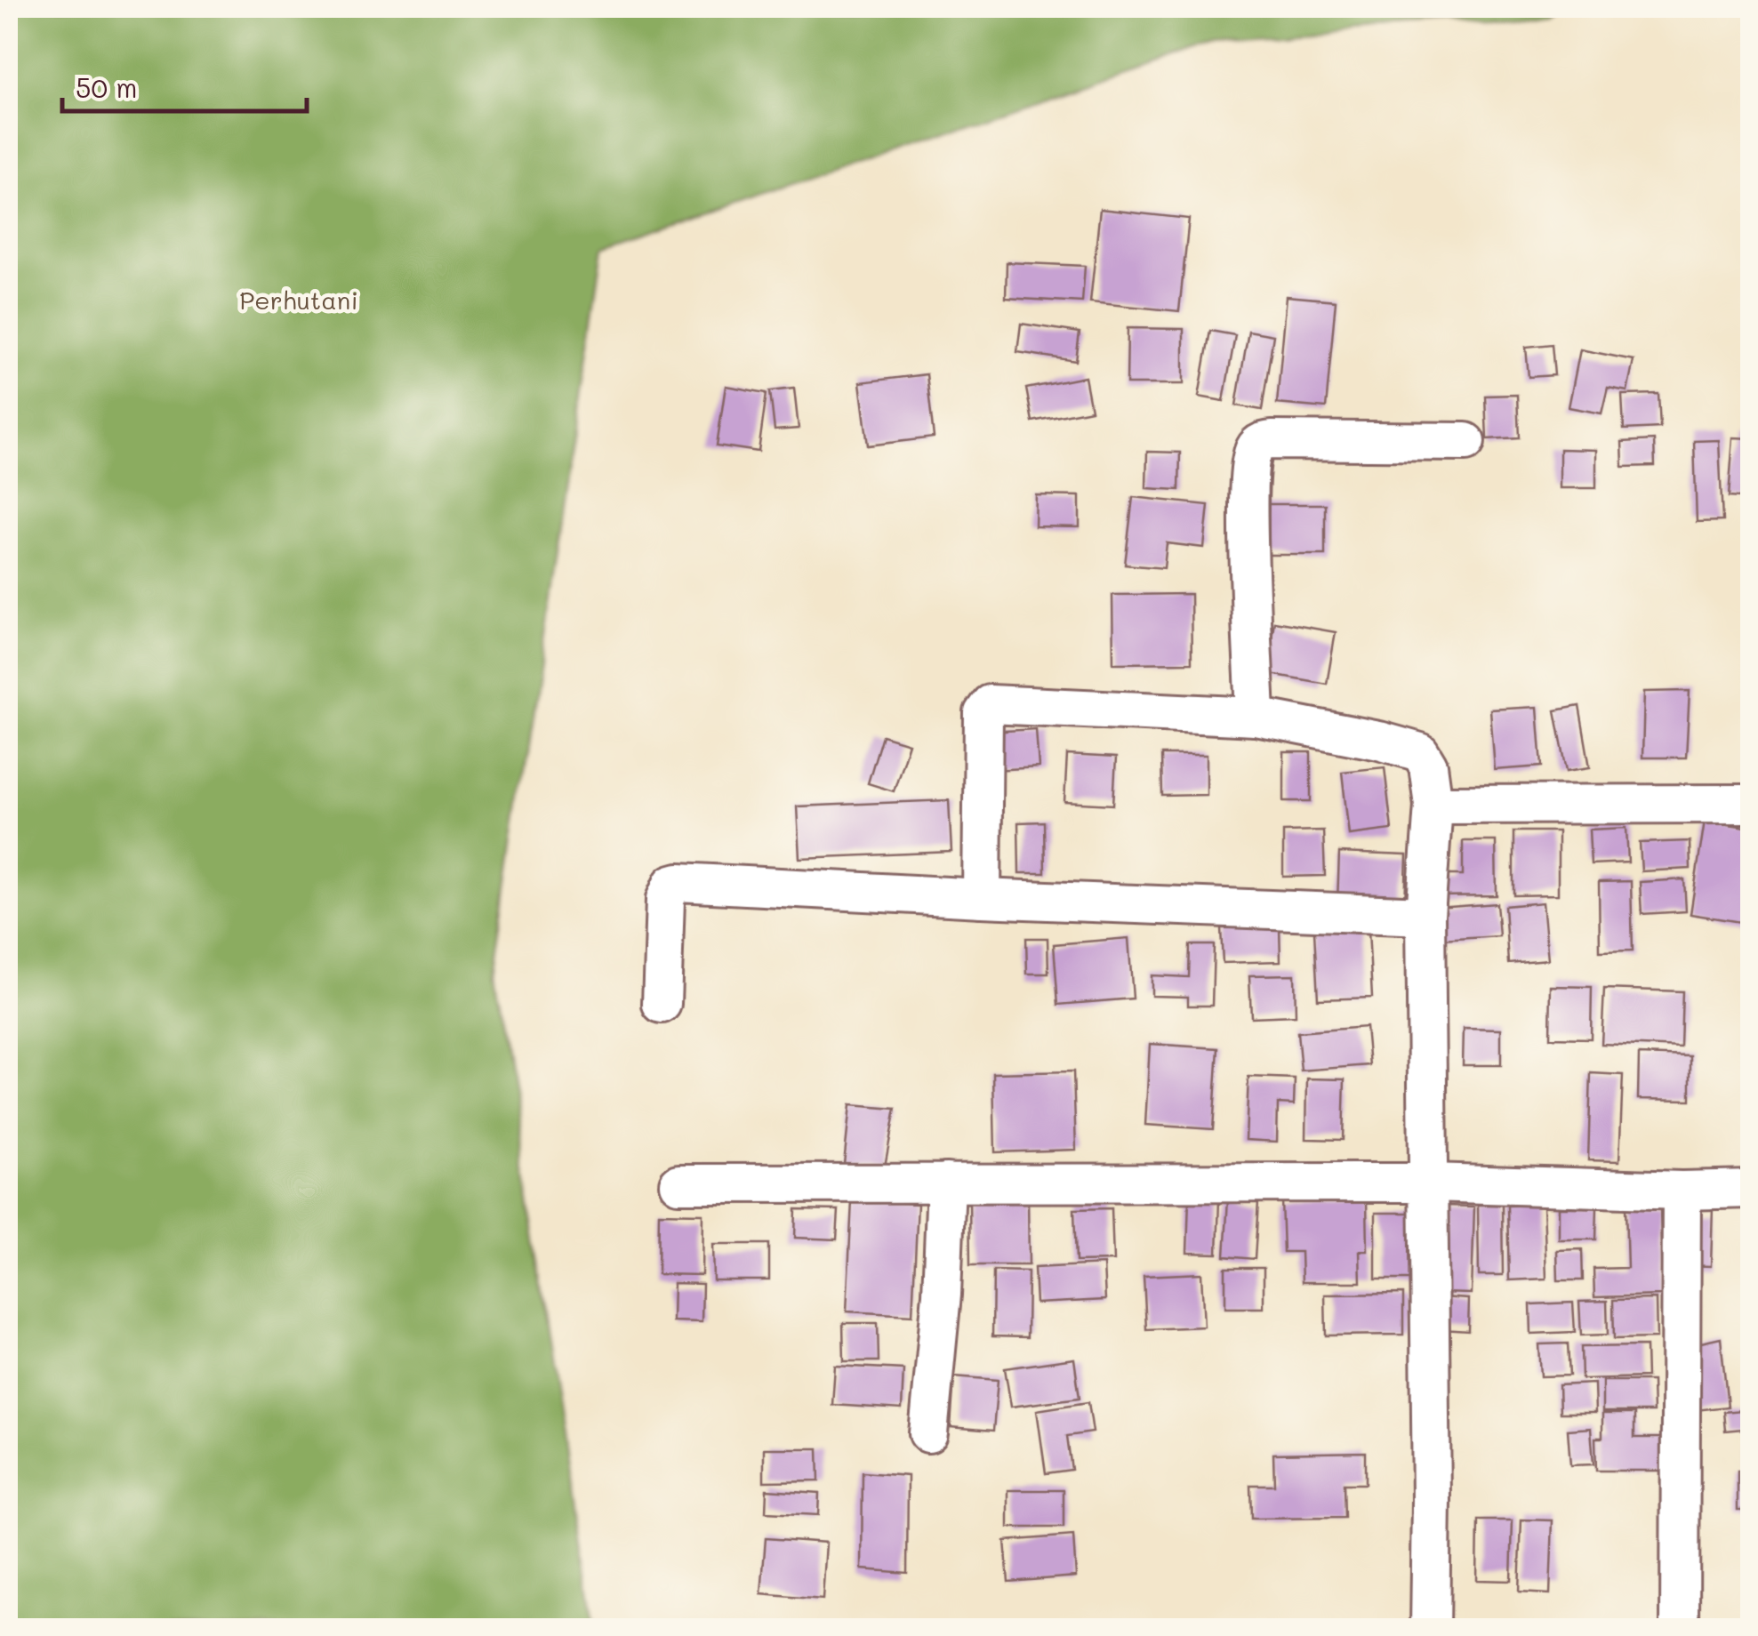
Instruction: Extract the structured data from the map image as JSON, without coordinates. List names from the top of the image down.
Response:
{
  "parks": ["Perhutani"],
  "scale_bar": "50 m"
}
